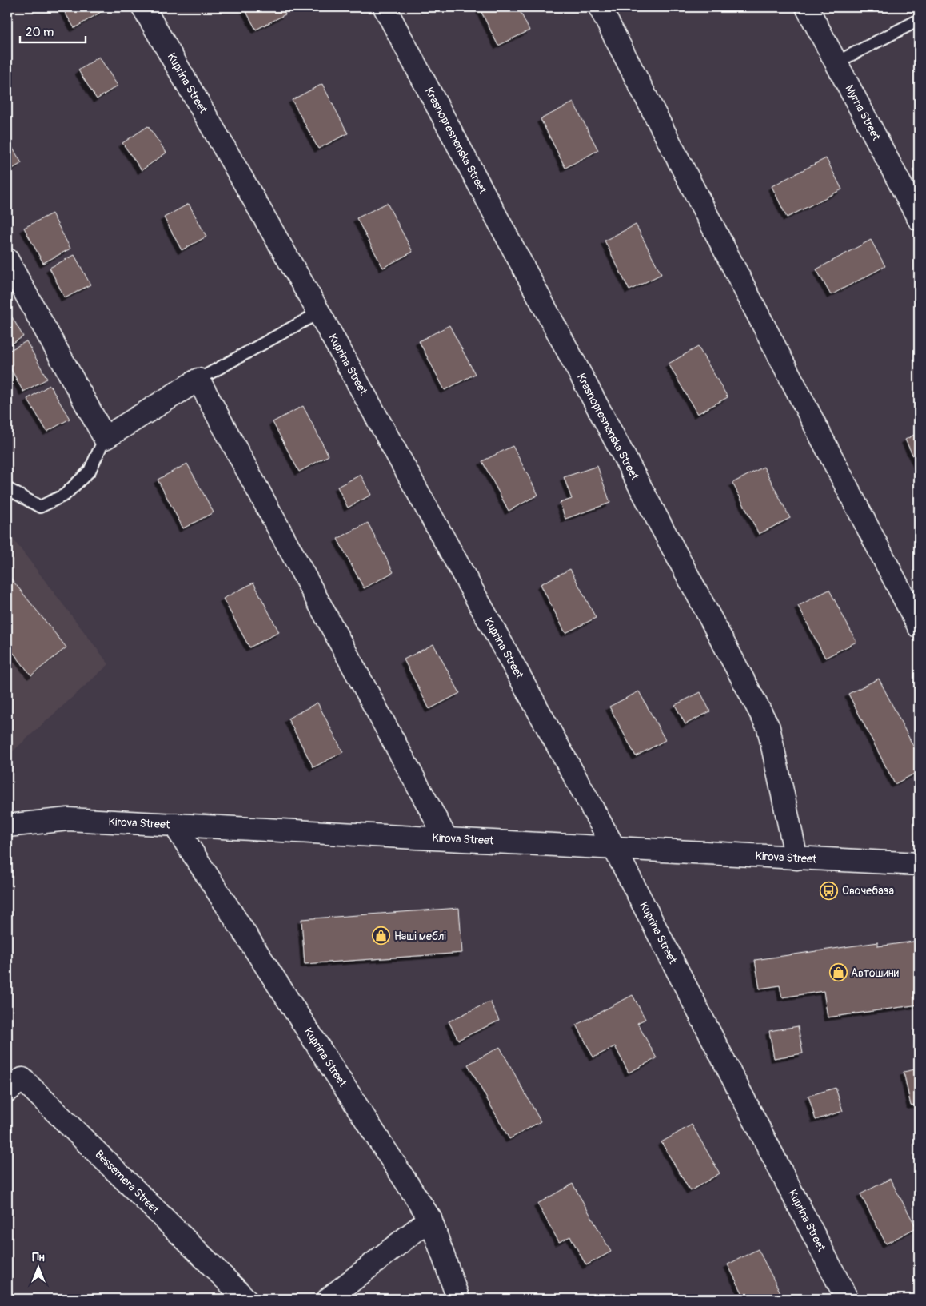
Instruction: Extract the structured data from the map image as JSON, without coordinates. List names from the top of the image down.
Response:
{
  "streets": {
    "street": [
      "Kuprina Street",
      "Myrna Street",
      "Krasnopresnenska Street",
      "Kirova Street",
      "Bessemera Street"
    ]
  },
  "crossings": [
    ["Kuprina Street", "Kirova Street"],
    ["Krasnopresnenska Street", "Kirova Street"]
  ],
  "places": {
    "bus stop": ["Овочебаза"],
    "shop": ["Наші меблі", "Автошини"]
  },
  "scale_bar": "20 m",
  "north": "top"
}
